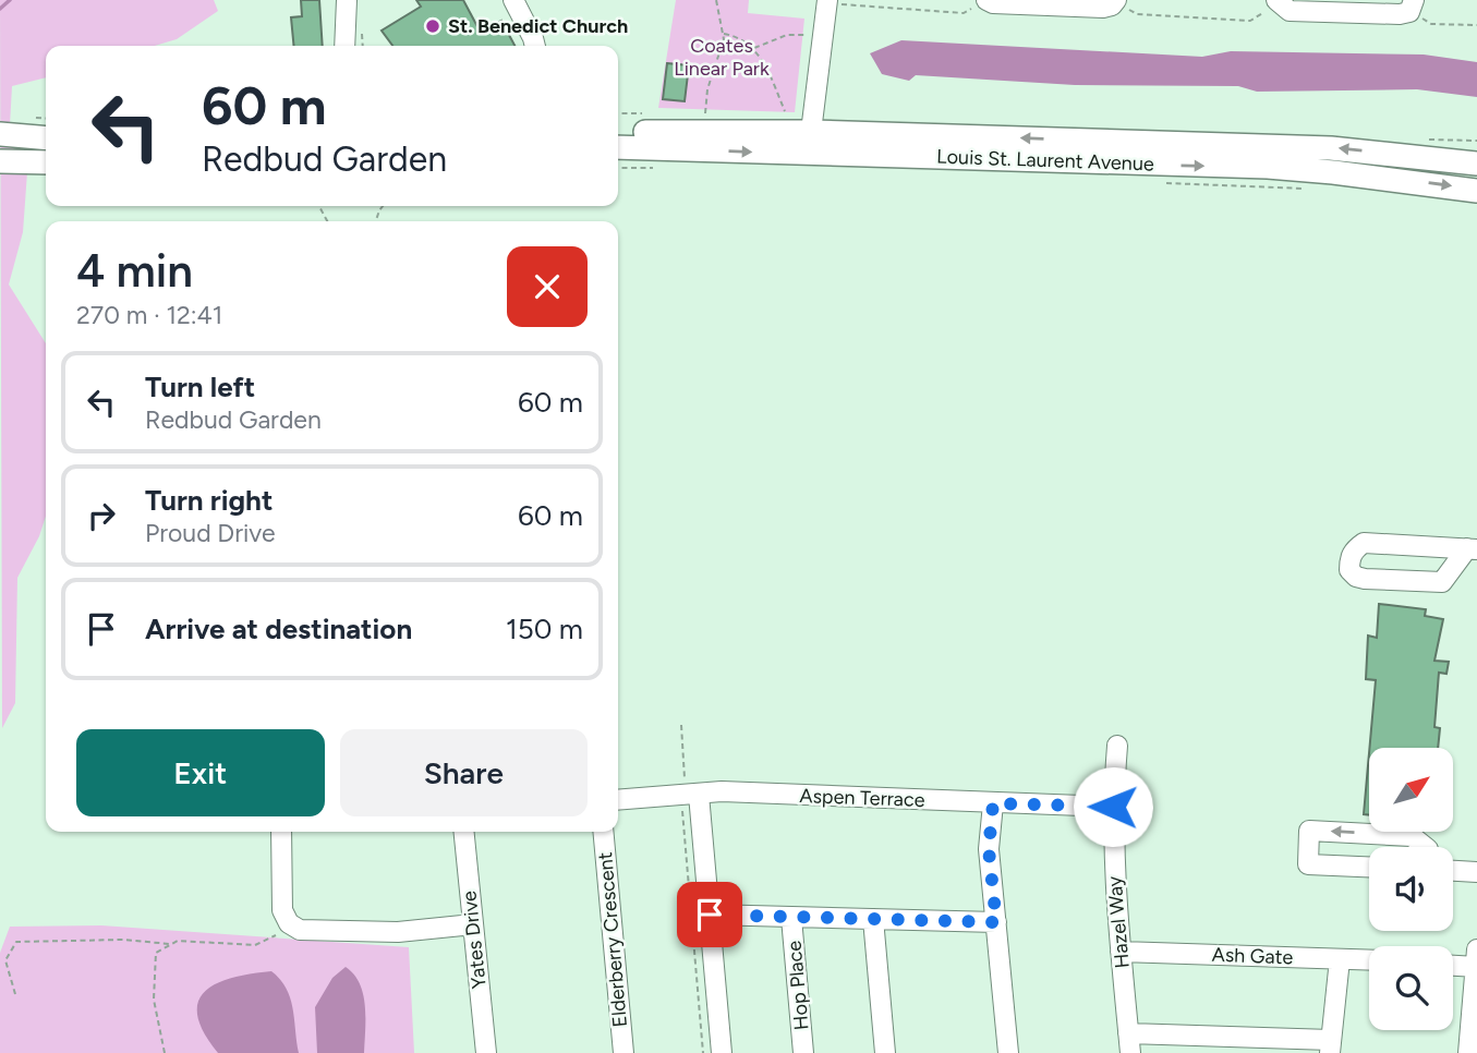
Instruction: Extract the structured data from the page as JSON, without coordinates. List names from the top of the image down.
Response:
{
  "streets": {
    "main road": ["Louis St. Laurent Avenue"],
    "street": [
      "Aspen Terrace",
      "Hazel Way",
      "Yates Drive",
      "Elderberry Crescent",
      "Ash Gate",
      "Hop Place"
    ]
  },
  "crossings": [
    ["Aspen Terrace", "Hazel Way"],
    ["Hazel Way", "Ash Gate"]
  ],
  "parks": ["Coates Linear Park"],
  "places": ["St. Benedict Church"],
  "north": "top right",
  "page": {
    "turn": ["60 m", "Redbud Garden"],
    "heading": ["4 min", "270 m · 12:41"],
    "list": [
      {
        "name": "Turn left",
        "note": "Redbud Garden",
        "value": "60 m"
      },
      {
        "name": "Turn right",
        "note": "Proud Drive",
        "value": "60 m"
      },
      {
        "name": "Arrive at destination",
        "value": "150 m"
      }
    ],
    "buttons": ["Exit", "Share"]
  }
}
